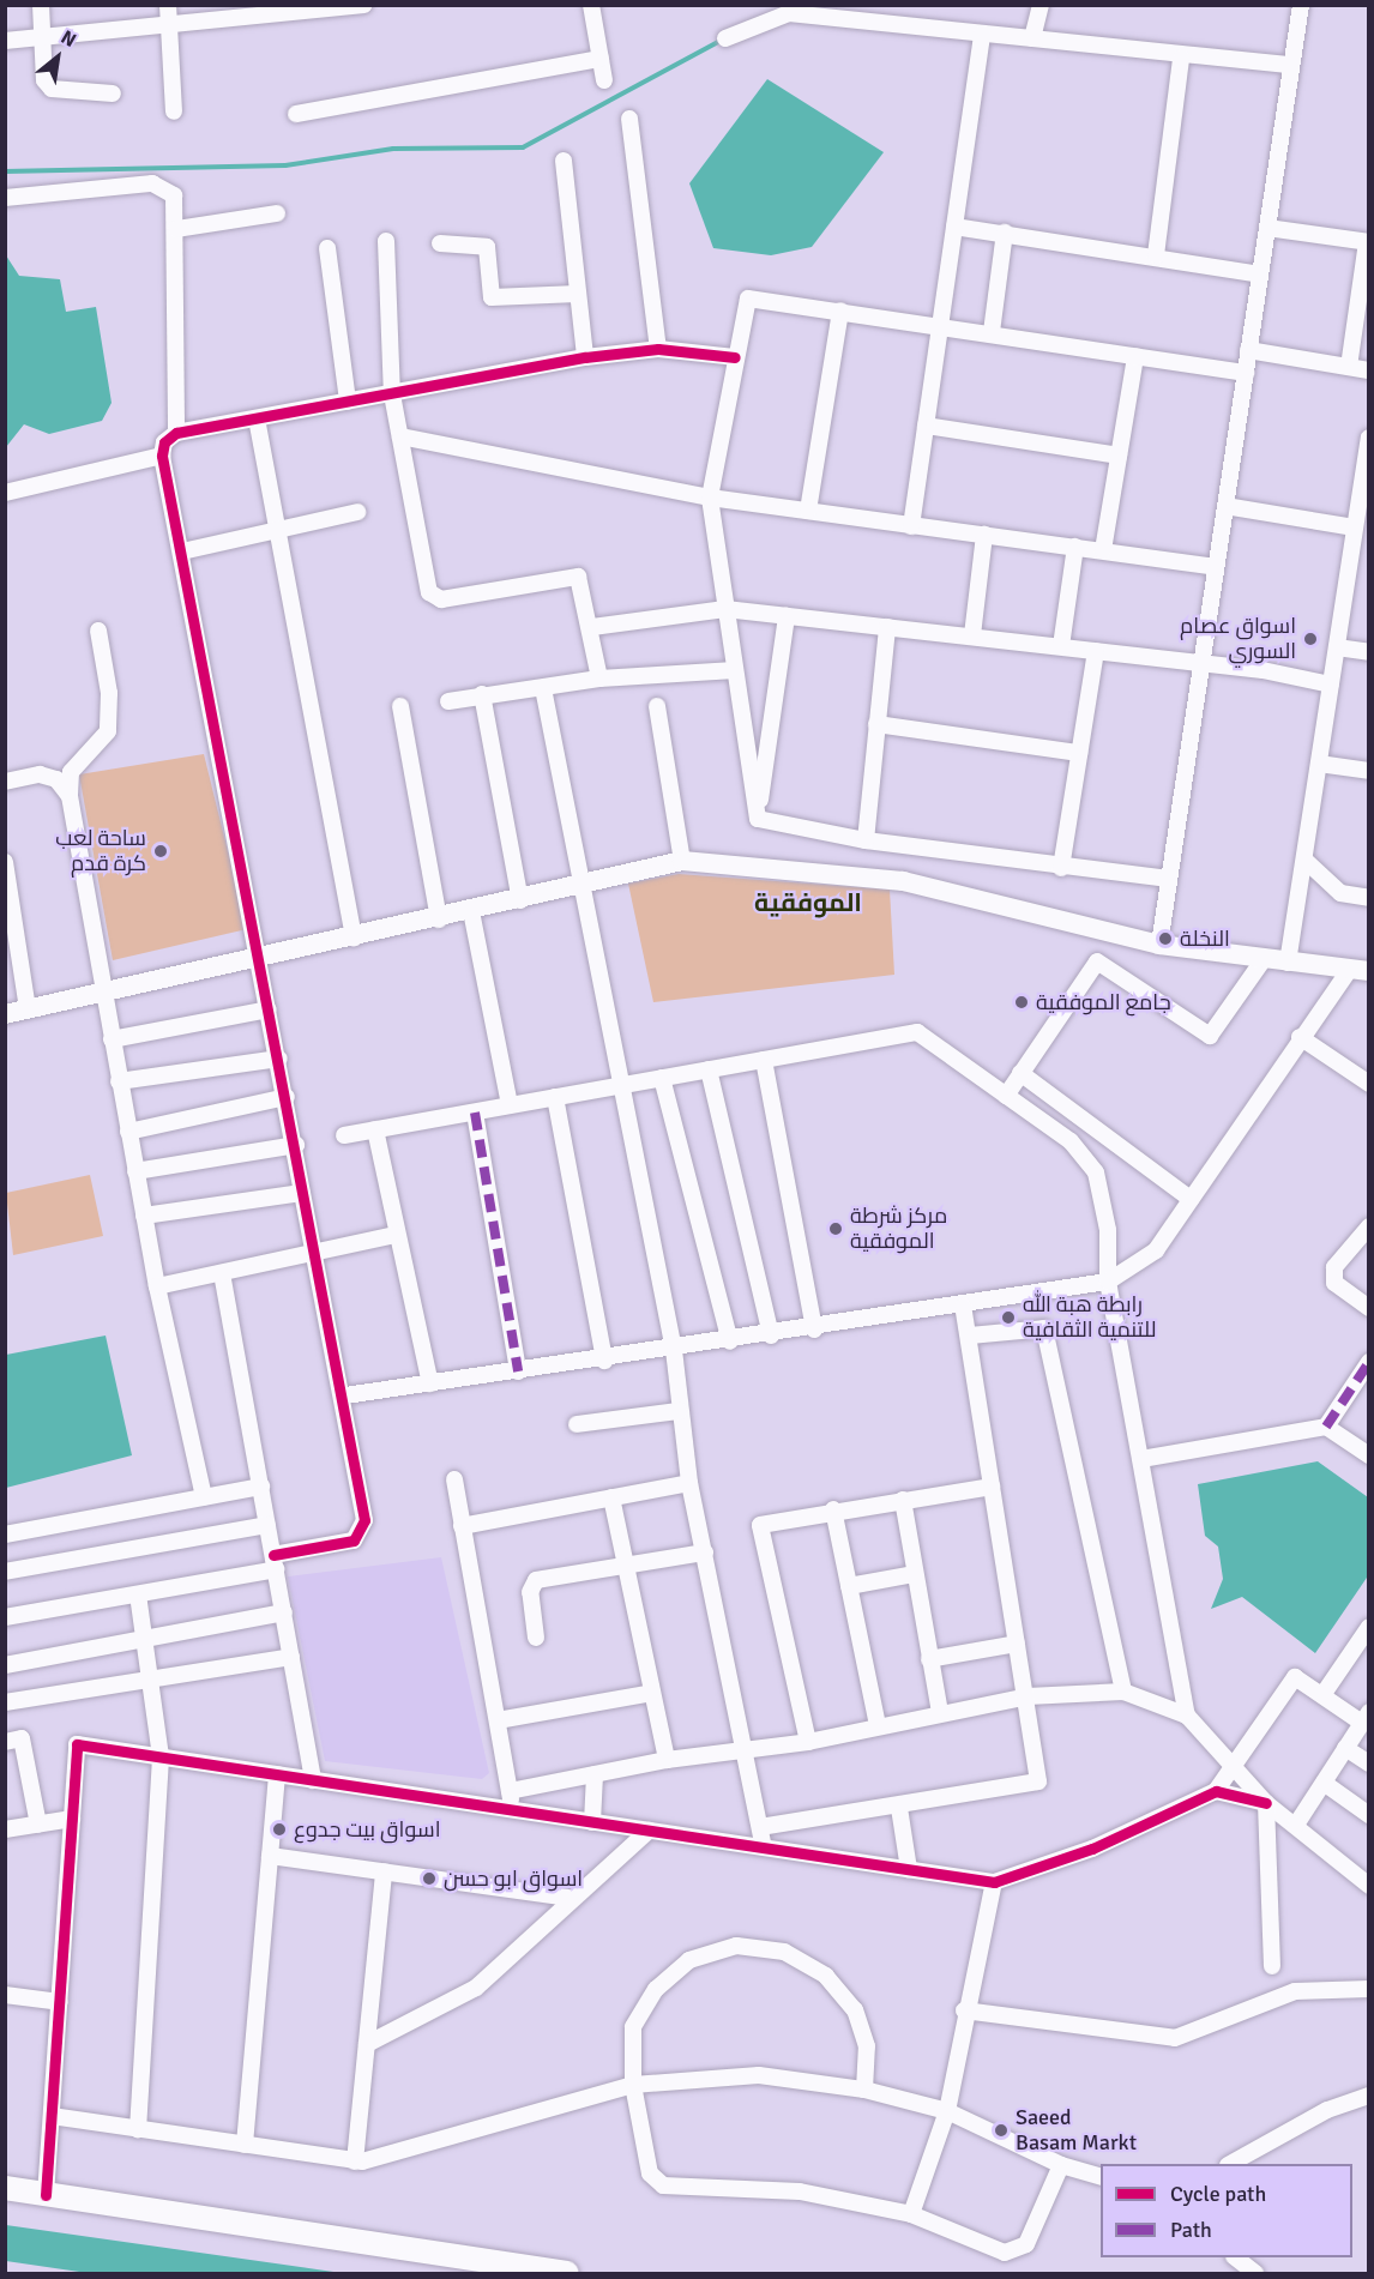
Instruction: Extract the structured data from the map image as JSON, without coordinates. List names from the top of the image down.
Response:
{
  "districts": ["الموفقية"],
  "places": [
    "اسواق عصام السوري",
    "ساحة لعب كرة قدم",
    "النخلة",
    "جامع الموفقية",
    "مركز شرطة الموفقية",
    "رابطة هبة الله للتنمية الثقافية",
    "اسواق بيت جدوع",
    "اسواق ابو حسن",
    "Saeed Basam Markt"
  ],
  "legend": ["Cycle path", "Path"],
  "north": "top right"
}
